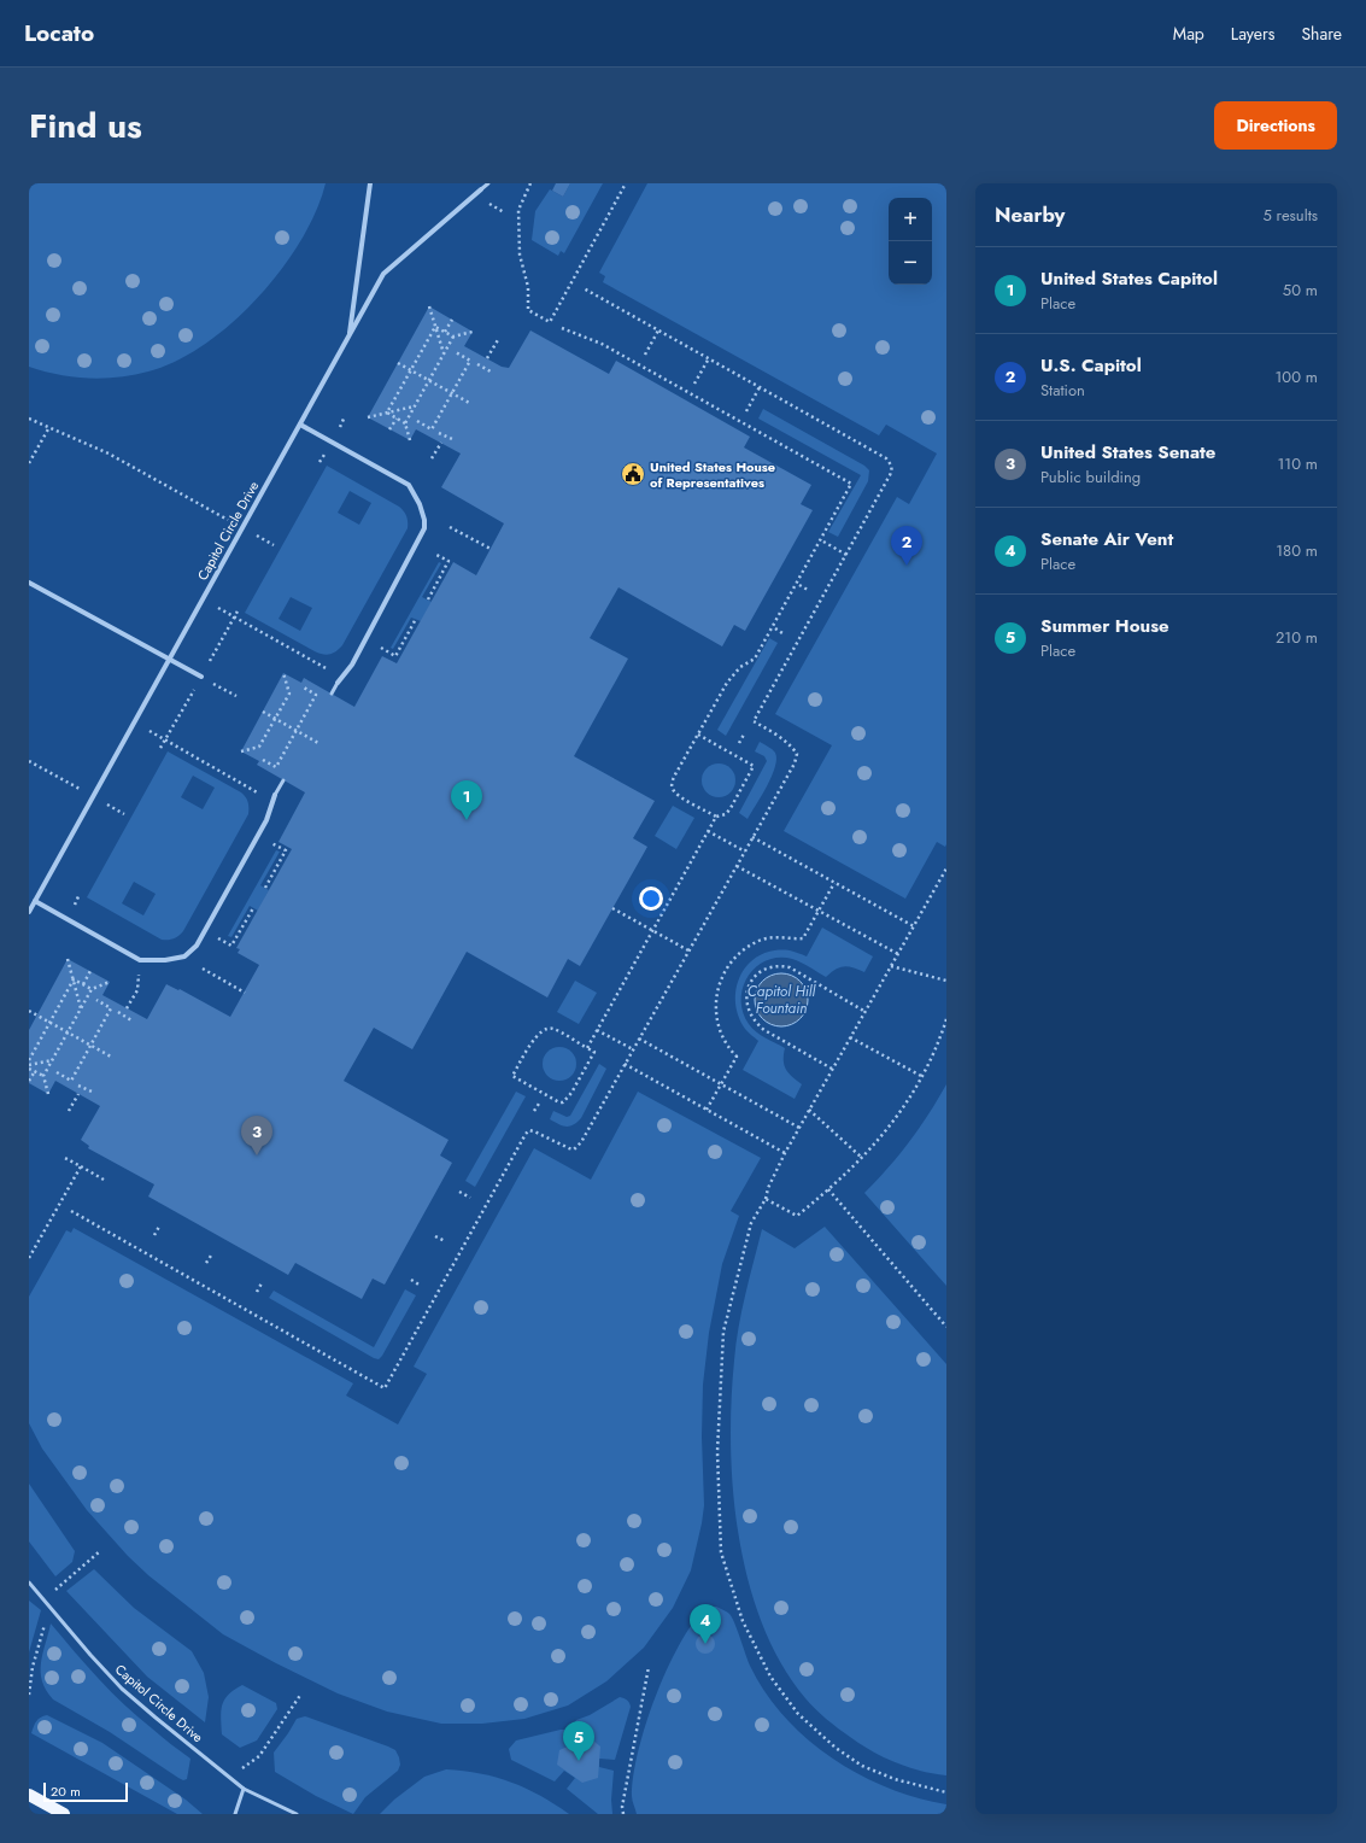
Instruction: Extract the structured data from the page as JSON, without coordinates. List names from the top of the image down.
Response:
{
  "streets": {
    "street": ["Capitol Circle Drive"]
  },
  "water": ["Capitol Hill Fountain"],
  "places": {
    "public building": ["United States House of Representatives"]
  },
  "scale_bar": "20 m",
  "page": {
    "header": "Locato",
    "nav": ["Map", "Layers", "Share"],
    "title": "Find us",
    "buttons": "Directions",
    "heading": ["Nearby", "5 results"],
    "map_buttons": ["+", "−"],
    "list": [
      {
        "mark": "1",
        "name": "United States Capitol",
        "note": "Place",
        "value": "50 m"
      },
      {
        "mark": "2",
        "name": "U.S. Capitol",
        "note": "Station",
        "value": "100 m"
      },
      {
        "mark": "3",
        "name": "United States Senate",
        "note": "Public building",
        "value": "110 m"
      },
      {
        "mark": "4",
        "name": "Senate Air Vent",
        "note": "Place",
        "value": "180 m"
      },
      {
        "mark": "5",
        "name": "Summer House",
        "note": "Place",
        "value": "210 m"
      }
    ],
    "pins": [
      "2",
      "1",
      "3",
      "4",
      "5"
    ],
    "scale": "20 m"
  }
}
